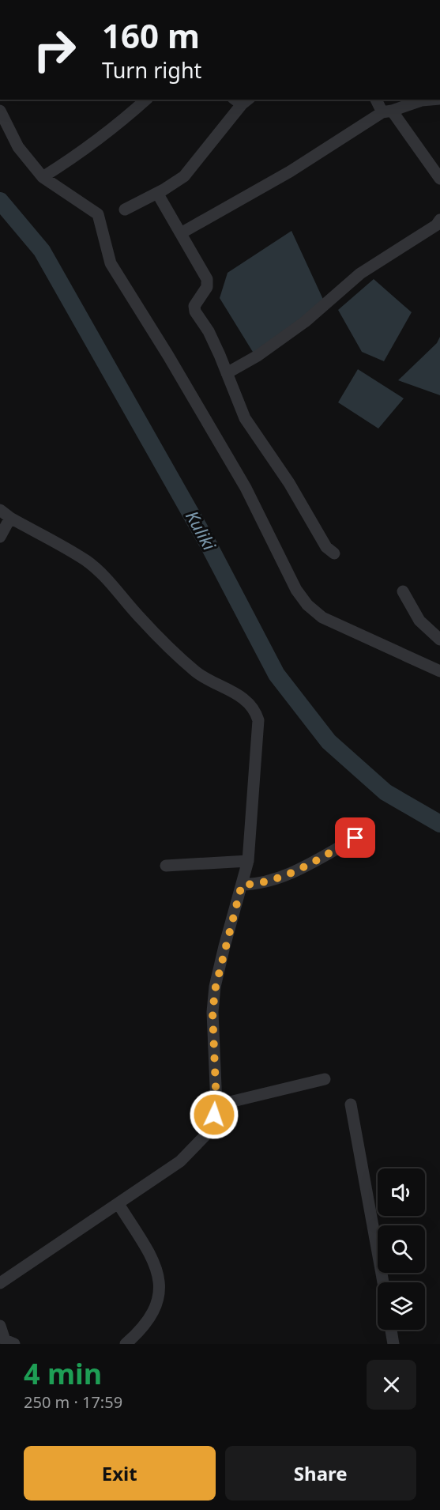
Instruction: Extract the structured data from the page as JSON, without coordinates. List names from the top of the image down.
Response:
{
  "water": ["Kuliki"],
  "page": {
    "turn": ["160 m", "Turn right"],
    "heading": ["4 min", "250 m · 17:59"],
    "buttons": ["Exit", "Share"]
  }
}
